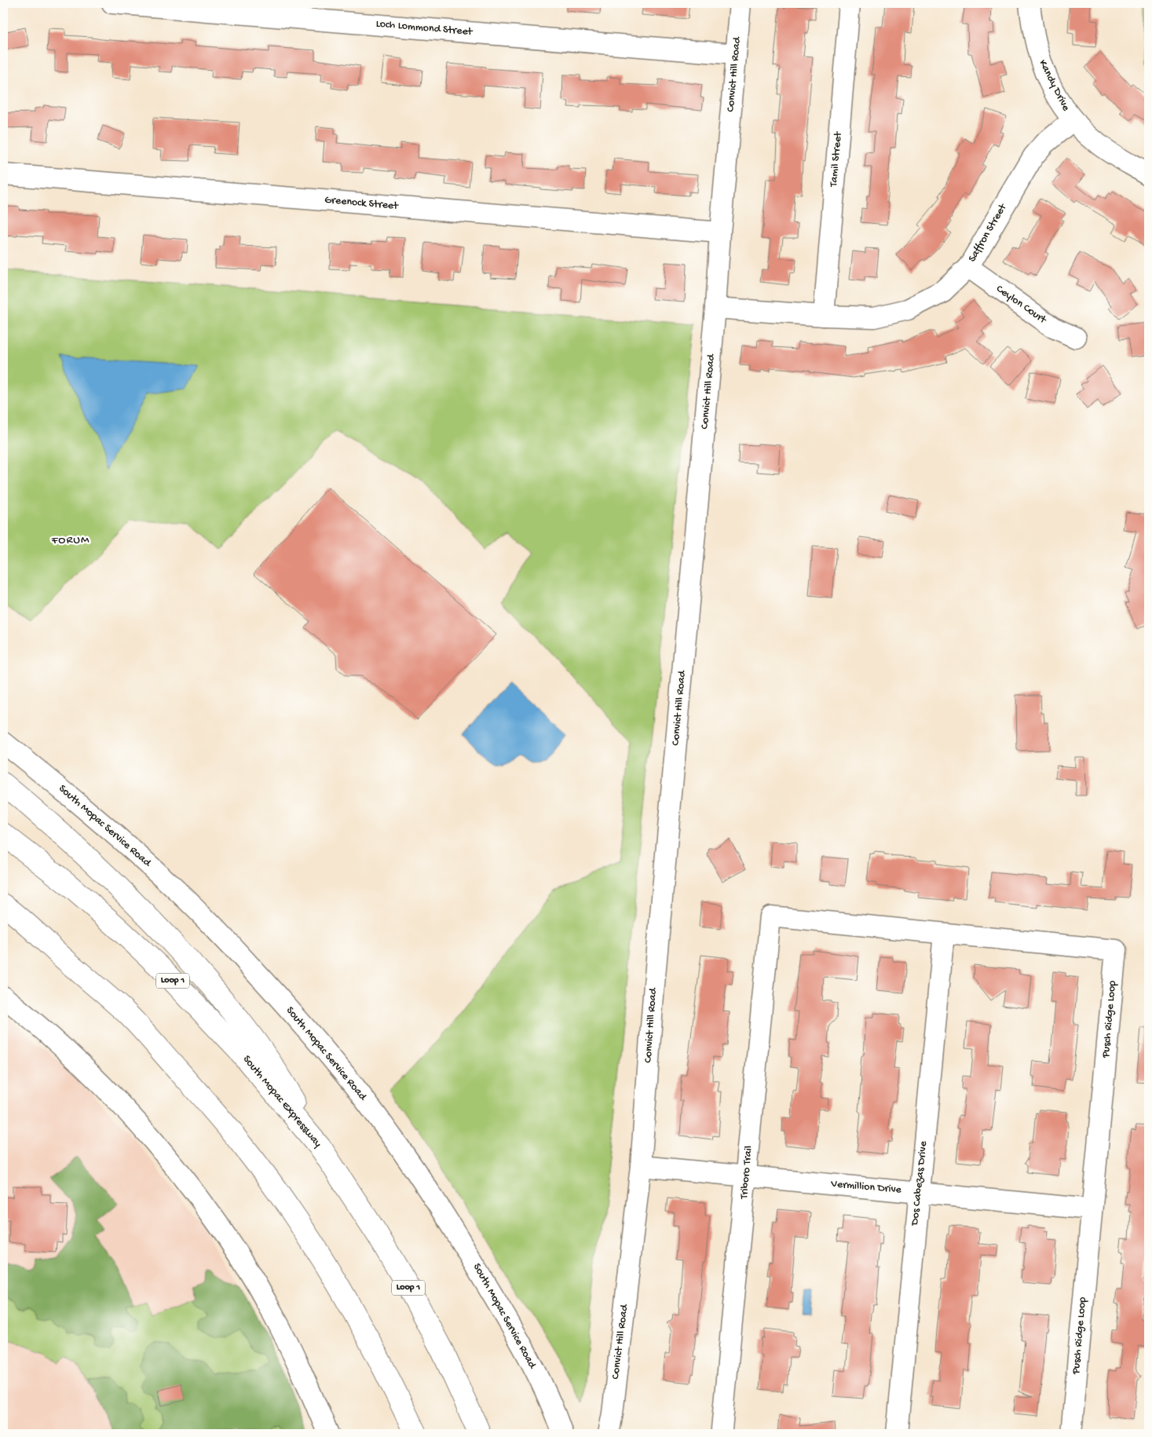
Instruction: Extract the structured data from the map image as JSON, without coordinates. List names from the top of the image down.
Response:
{
  "streets": {
    "highway": ["Loop 1", "South Mopac Expressway"],
    "street": [
      "Loch Lommond Street",
      "Convict Hill Road",
      "Kandy Drive",
      "Tamil Street",
      "Greenock Street",
      "Saffron Street",
      "Ceylon Court",
      "South Mopac Service Road",
      "Pusch Ridge Loop",
      "Triboro Trail",
      "Dos Cabezas Drive",
      "Vermillion Drive"
    ]
  },
  "crossings": [
    ["Loch Lommond Street", "Convict Hill Road"],
    ["Convict Hill Road", "Greenock Street"],
    ["Convict Hill Road", "Saffron Street"],
    ["Convict Hill Road", "Vermillion Drive"],
    ["Kandy Drive", "Saffron Street"],
    ["Tamil Street", "Saffron Street"],
    ["Saffron Street", "Ceylon Court"],
    ["Pusch Ridge Loop", "Triboro Trail"],
    ["Pusch Ridge Loop", "Dos Cabezas Drive"],
    ["Pusch Ridge Loop", "Vermillion Drive"],
    ["Triboro Trail", "Vermillion Drive"],
    ["Dos Cabezas Drive", "Vermillion Drive"]
  ],
  "districts": ["FORUM"]
}
